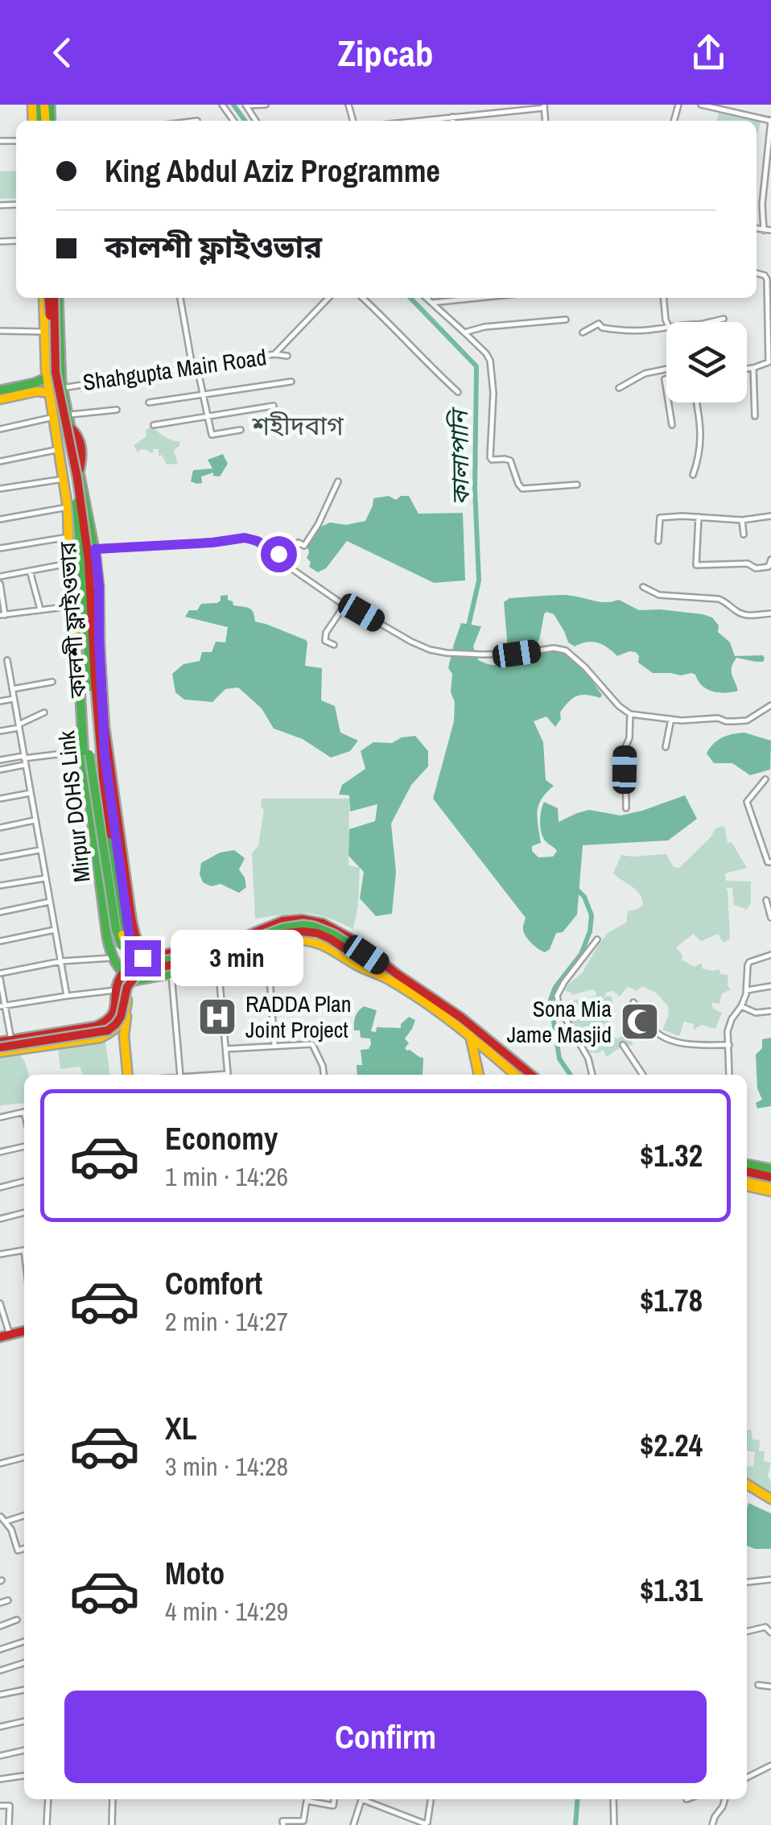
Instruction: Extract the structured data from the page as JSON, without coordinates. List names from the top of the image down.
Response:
{
  "streets": {
    "main road": ["কালশী ফ্লাইওভার", "Mirpur DOHS Link"],
    "street": ["Shahgupta Main Road"]
  },
  "crossings": [
    ["Shahgupta Main Road", "Mirpur DOHS Link"]
  ],
  "districts": ["শহীদবাগ"],
  "water": ["কালাপানি"],
  "places": {
    "hospital": ["RADDA Plan Joint Project"],
    "mosque": ["Sona Mia Jame Masjid"]
  },
  "page": {
    "header": "Zipcab",
    "banner": ["King Abdul Aziz Programme", "কালশী ফ্লাইওভার"],
    "bubble": "3 min",
    "list": [
      {
        "name": "Economy",
        "note": "1 min · 14:26",
        "value": "$1.32"
      },
      {
        "name": "Comfort",
        "note": "2 min · 14:27",
        "value": "$1.78"
      },
      {
        "name": "XL",
        "note": "3 min · 14:28",
        "value": "$2.24"
      },
      {
        "name": "Moto",
        "note": "4 min · 14:29",
        "value": "$1.31"
      }
    ],
    "buttons": "Confirm"
  }
}
